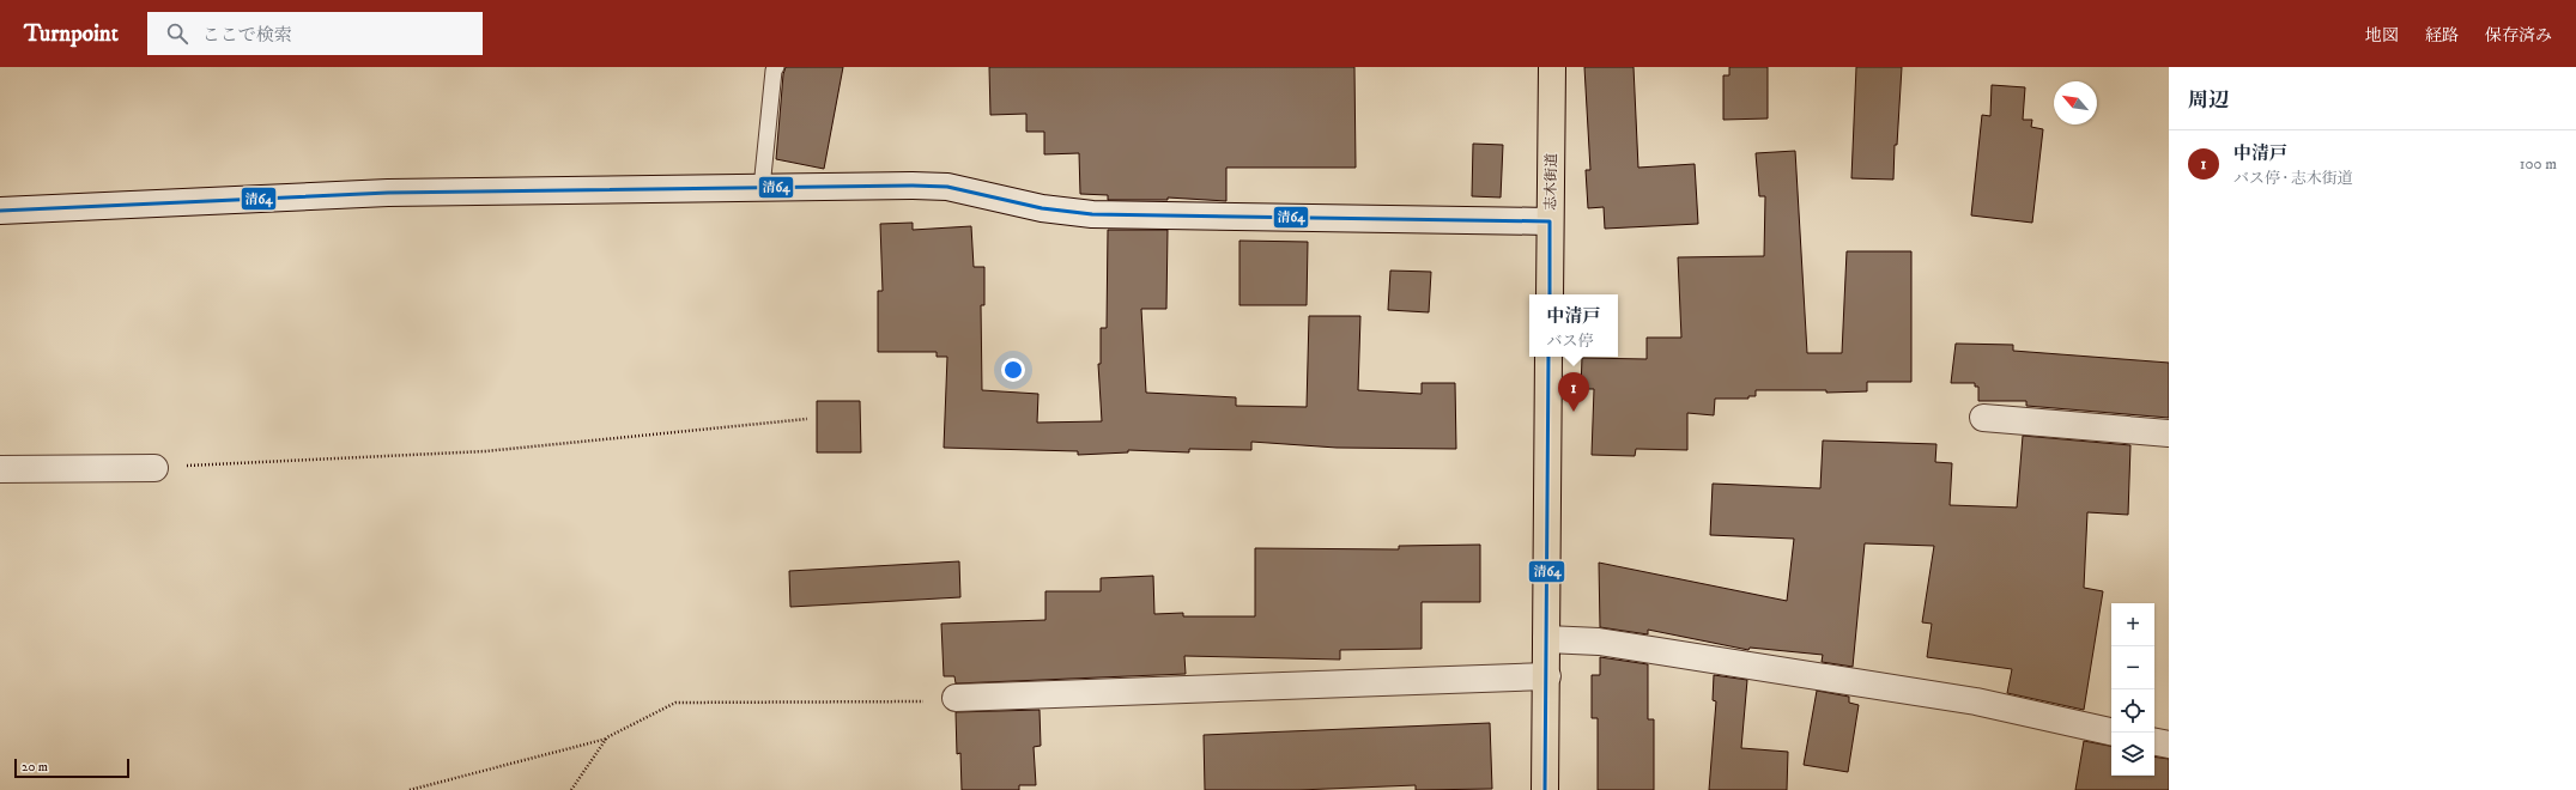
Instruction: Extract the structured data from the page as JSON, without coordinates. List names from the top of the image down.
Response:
{
  "streets": {
    "main road": ["志木街道"]
  },
  "lines": ["transit line 清64"],
  "scale_bar": "20 m",
  "north": "top left",
  "page": {
    "header": "Turnpoint",
    "search": "ここで検索",
    "nav": ["地図", "経路", "保存済み"],
    "heading": "周辺",
    "list": [
      {
        "mark": "1",
        "name": "中清戸",
        "note": "バス停 · 志木街道",
        "value": "100 m"
      }
    ],
    "popup": ["中清戸", "バス停"],
    "pins": "1",
    "map_buttons": ["+", "−"],
    "scale": "20 m"
  }
}
